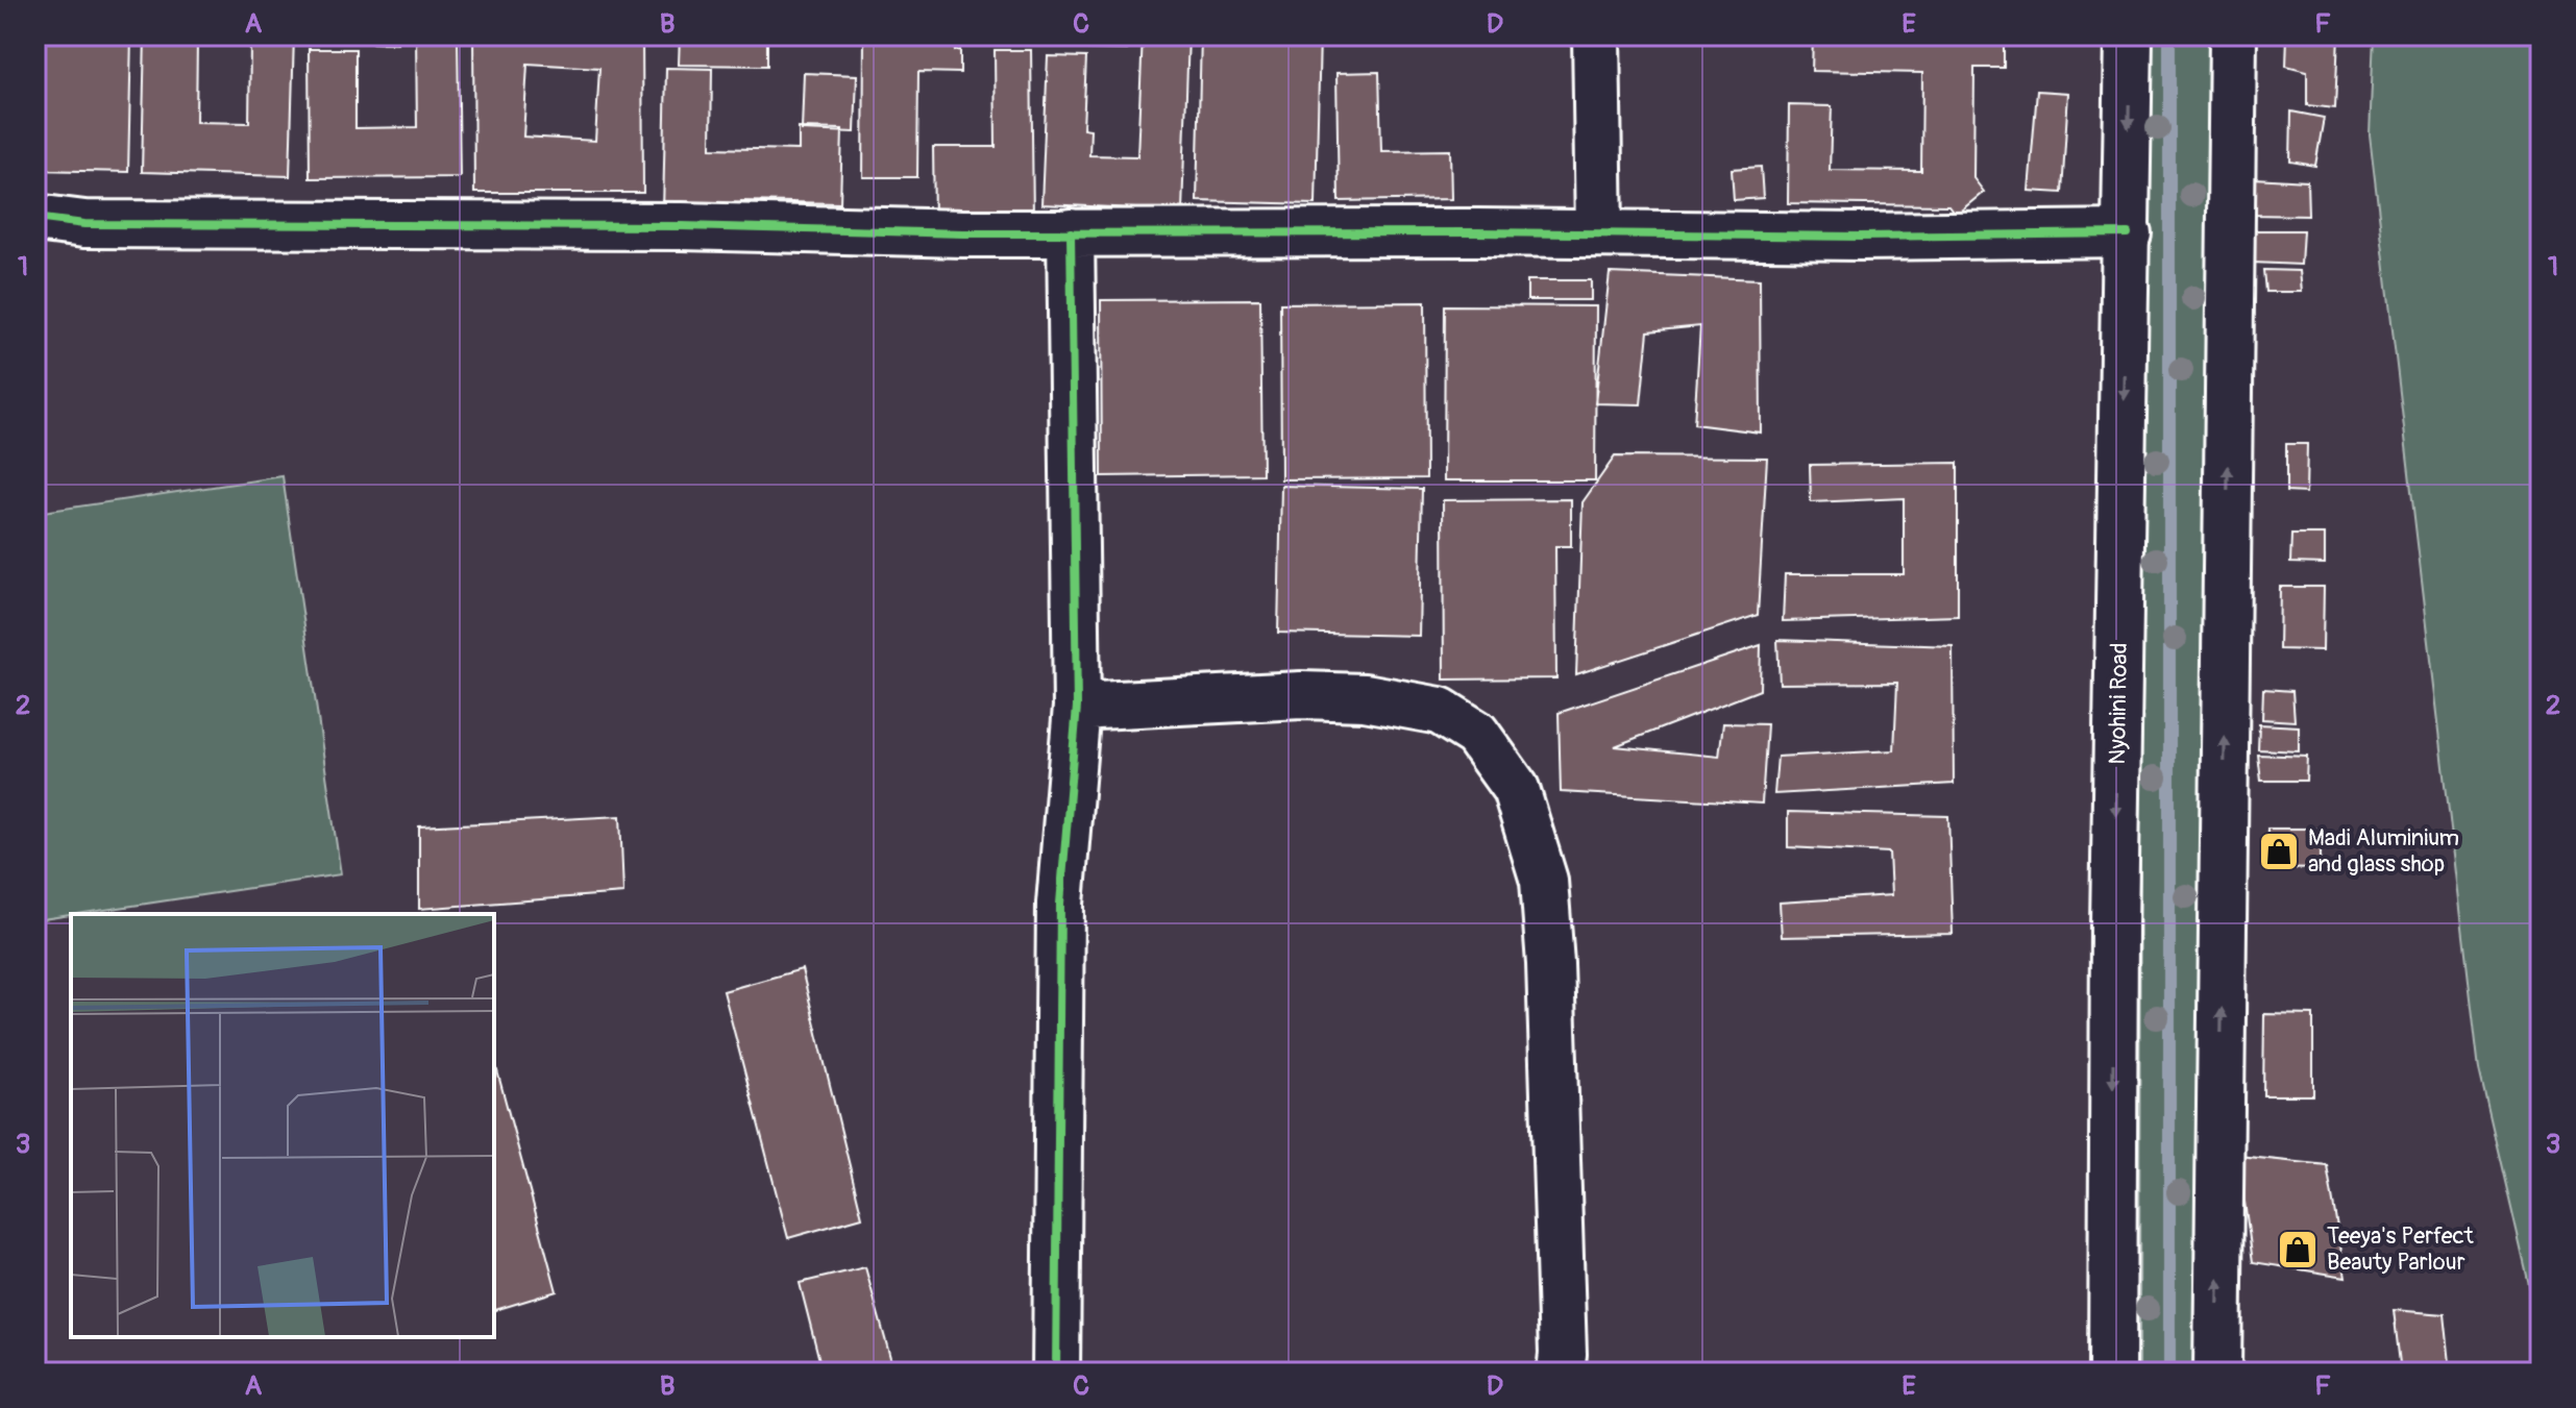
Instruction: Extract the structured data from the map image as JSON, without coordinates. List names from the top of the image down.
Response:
{
  "streets": {
    "street": ["Nyohini Road"]
  },
  "places": {
    "shop": ["Madi Aluminium and glass shop", "Teeya's Perfect Beauty Parlour"]
  },
  "grid": {
    "columns": [
      "A",
      "B",
      "C",
      "D",
      "E",
      "F"
    ],
    "rows": ["1", "2", "3"]
  }
}
